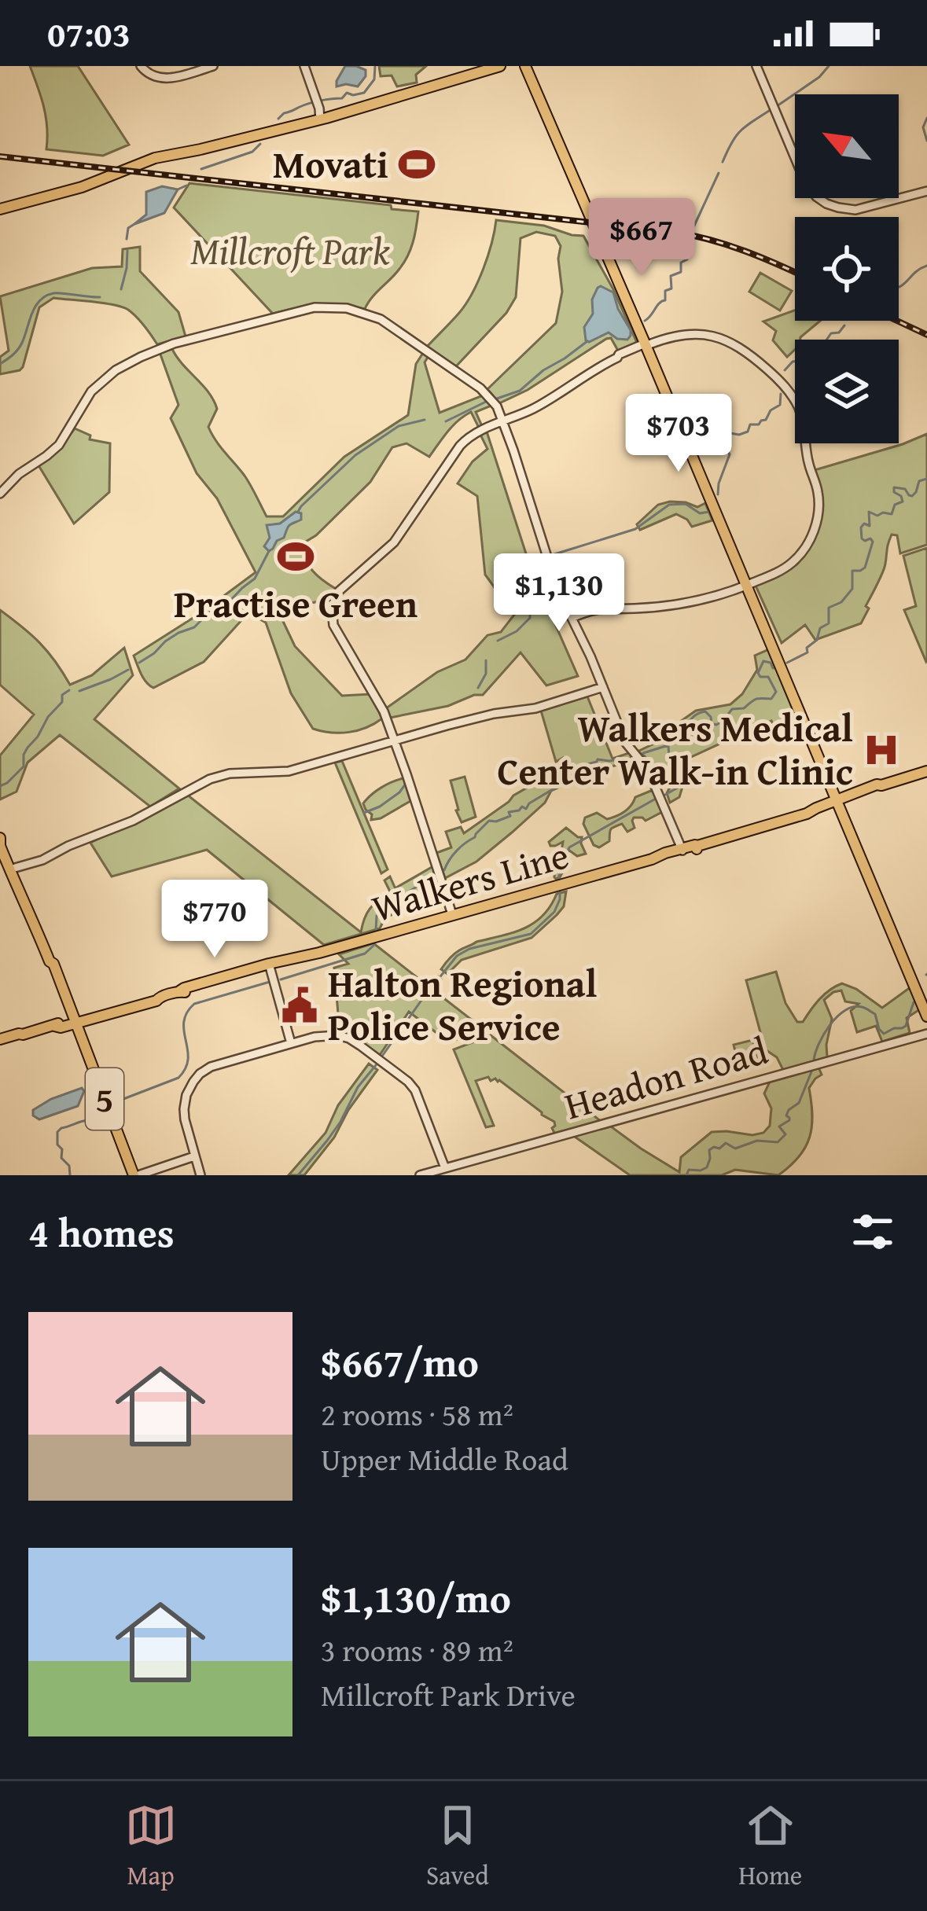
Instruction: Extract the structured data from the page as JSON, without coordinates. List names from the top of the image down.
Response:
{
  "streets": {
    "main road": ["Walkers Line", "5"],
    "street": ["Headon Road"]
  },
  "crossings": [
    ["Walkers Line", "5"]
  ],
  "parks": ["Millcroft Park"],
  "places": {
    "sports": ["Movati", "Practise Green"],
    "hospital": ["Walkers Medical Center Walk-in Clinic"],
    "public building": ["Halton Regional Police Service"]
  },
  "north": "top left",
  "page": {
    "status": "07:03",
    "price": [
      "$667",
      "$703",
      "$1,130",
      "$770"
    ],
    "heading": "4 homes",
    "list": [
      {
        "name": "$667/mo",
        "note": "2 rooms · 58 m² · Upper Middle Road"
      },
      {
        "name": "$1,130/mo",
        "note": "3 rooms · 89 m² · Millcroft Park Drive"
      }
    ],
    "tabs": ["Map", "Saved", "Home"]
  }
}
